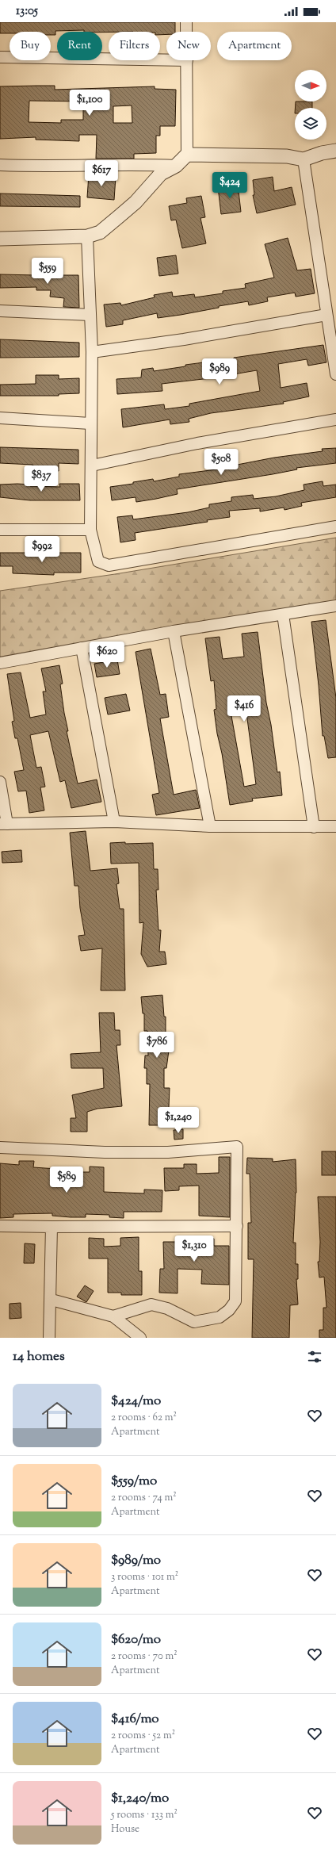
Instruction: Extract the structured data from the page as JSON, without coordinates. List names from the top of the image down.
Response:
{
  "north": "right",
  "page": {
    "status": "13:05",
    "chip": [
      "Buy",
      "Rent",
      "Filters",
      "New",
      "Apartment"
    ],
    "price": [
      "$1,100",
      "$617",
      "$424",
      "$559",
      "$989",
      "$508",
      "$837",
      "$992",
      "$620",
      "$416",
      "$786",
      "$1,240",
      "$589",
      "$1,310"
    ],
    "heading": "14 homes",
    "list": [
      {
        "name": "$424/mo",
        "note": "2 rooms · 62 m² · Apartment"
      },
      {
        "name": "$559/mo",
        "note": "2 rooms · 74 m² · Apartment"
      },
      {
        "name": "$989/mo",
        "note": "3 rooms · 101 m² · Apartment"
      },
      {
        "name": "$620/mo",
        "note": "2 rooms · 70 m² · Apartment"
      },
      {
        "name": "$416/mo",
        "note": "2 rooms · 52 m² · Apartment"
      },
      {
        "name": "$1,240/mo",
        "note": "5 rooms · 133 m² · House"
      }
    ]
  }
}
